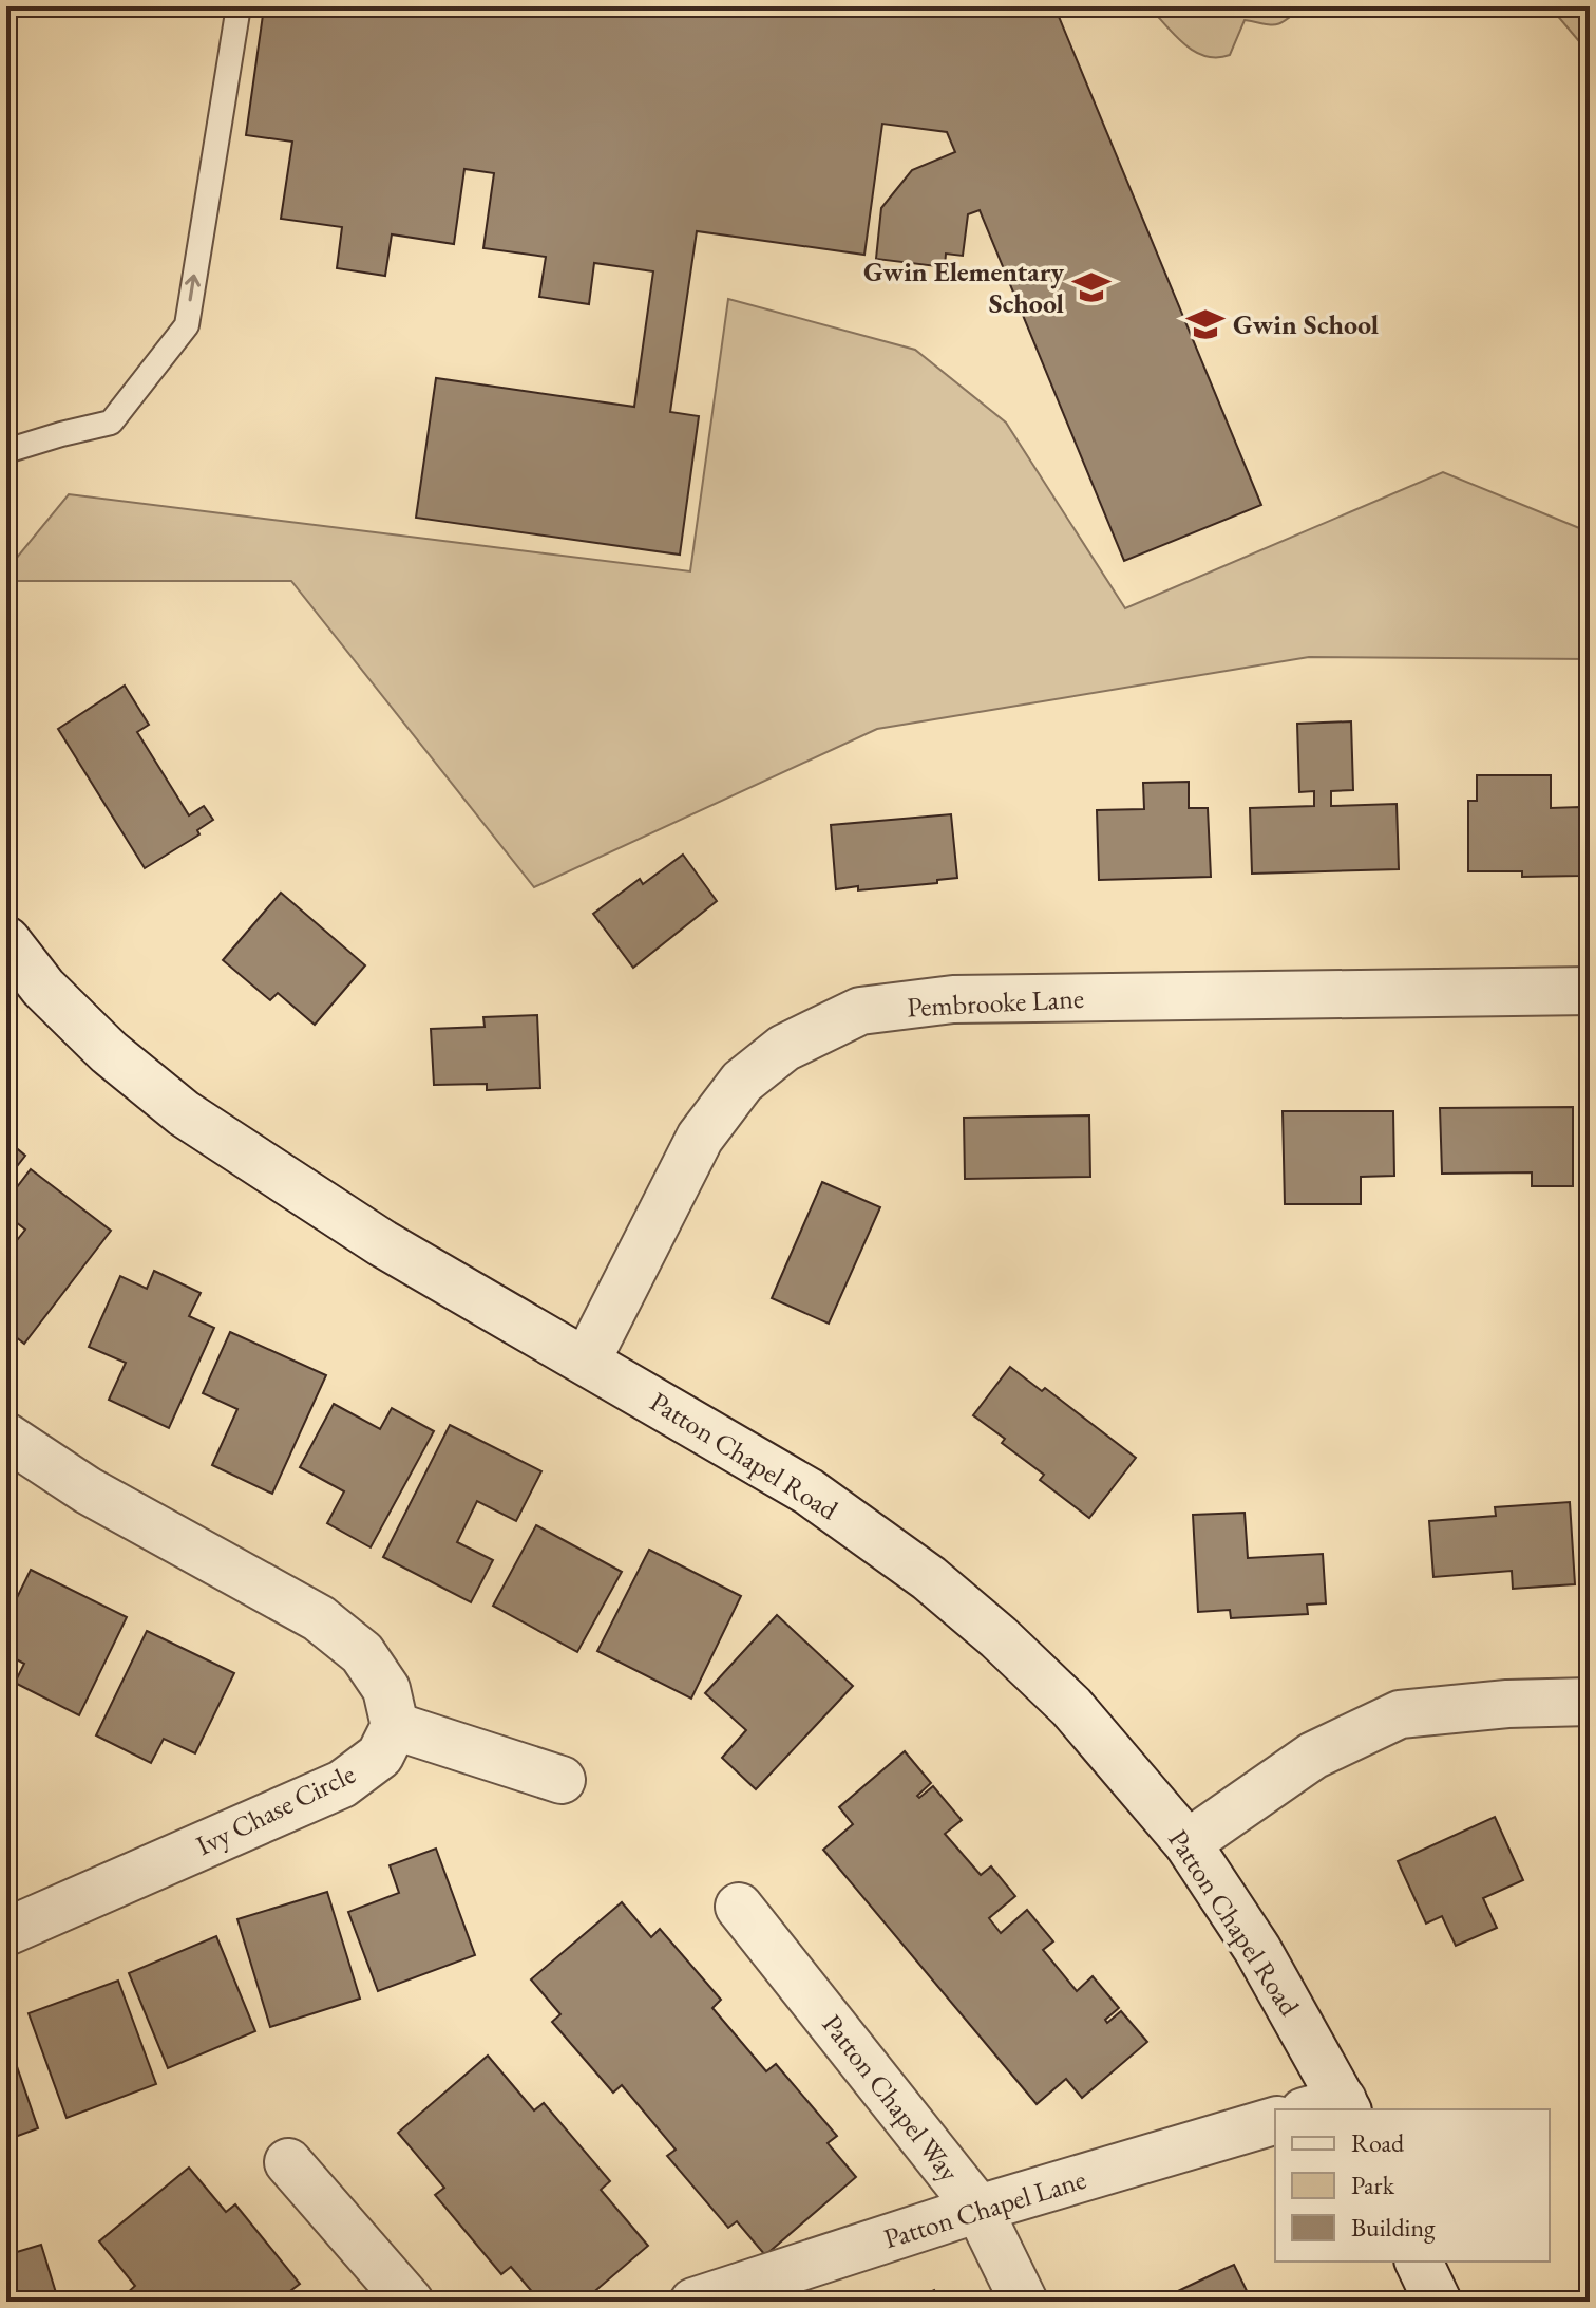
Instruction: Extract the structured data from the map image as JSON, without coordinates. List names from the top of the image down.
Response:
{
  "streets": {
    "street": [
      "Pembrooke Lane",
      "Patton Chapel Road",
      "Ivy Chase Circle",
      "Patton Chapel Way",
      "Patton Chapel Lane"
    ]
  },
  "crossings": [
    ["Pembrooke Lane", "Patton Chapel Road"],
    ["Patton Chapel Way", "Patton Chapel Lane"]
  ],
  "places": {
    "school or university": ["Gwin Elementary School", "Gwin School"]
  },
  "legend": ["Road", "Park", "Building"]
}
